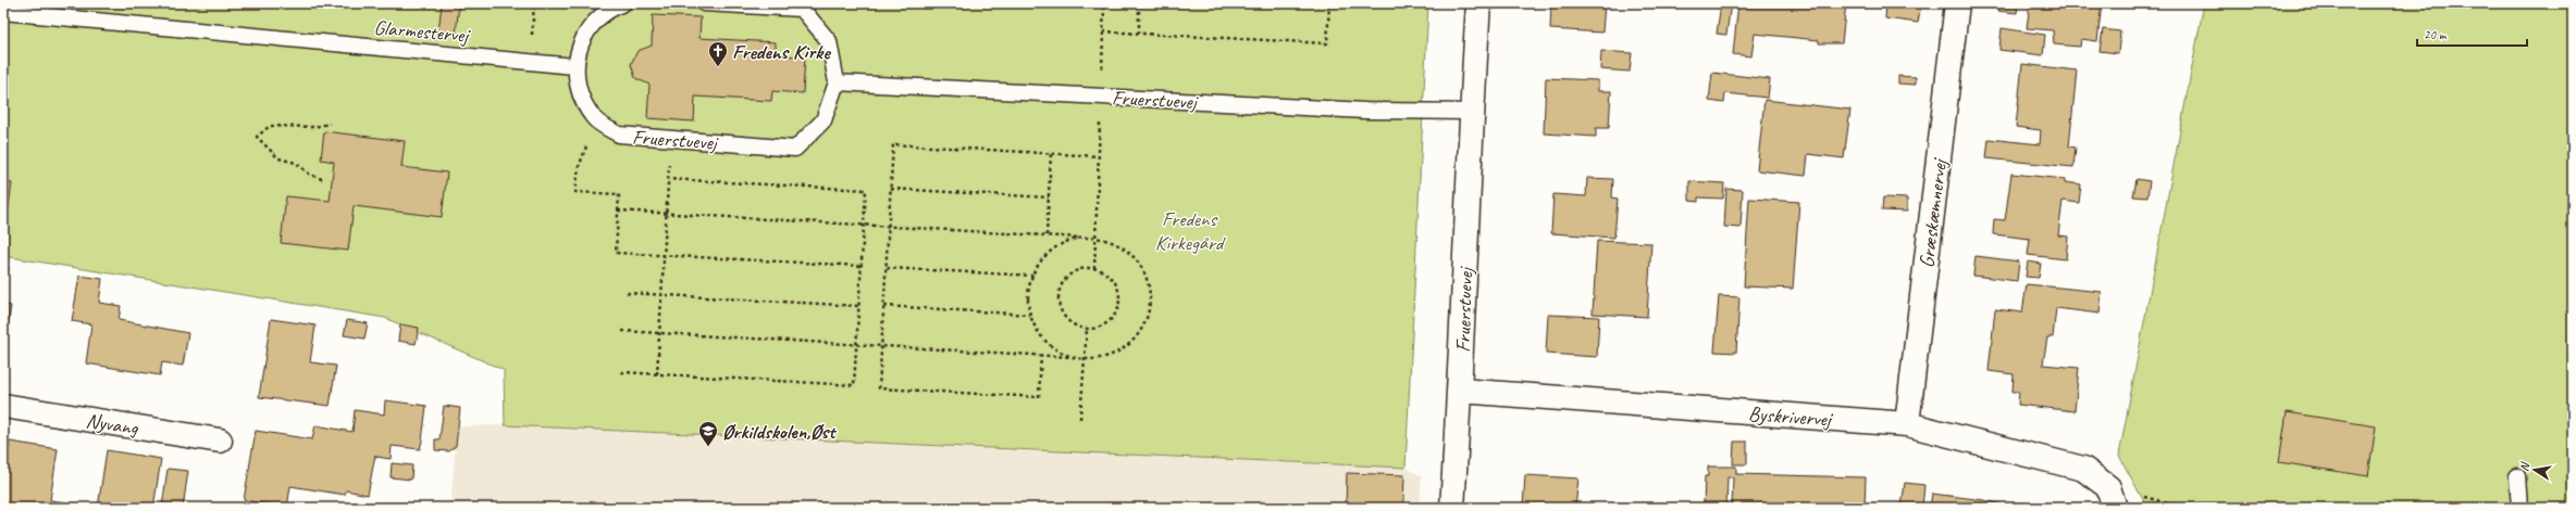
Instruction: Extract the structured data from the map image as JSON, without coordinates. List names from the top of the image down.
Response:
{
  "streets": {
    "street": [
      "Fruerstuevej",
      "Græskæmnervej",
      "Byskrivervej",
      "Nyvang"
    ],
    "lane": ["Glarmestervej"]
  },
  "crossings": [
    ["Glarmestervej", "Fruerstuevej"],
    ["Fruerstuevej", "Byskrivervej"],
    ["Græskæmnervej", "Byskrivervej"]
  ],
  "parks": ["Fredens Kirkegård"],
  "places": {
    "church": ["Fredens Kirke"],
    "school or university": ["Ørkildskolen,Øst"]
  },
  "scale_bar": "20 m",
  "north": "left"
}
